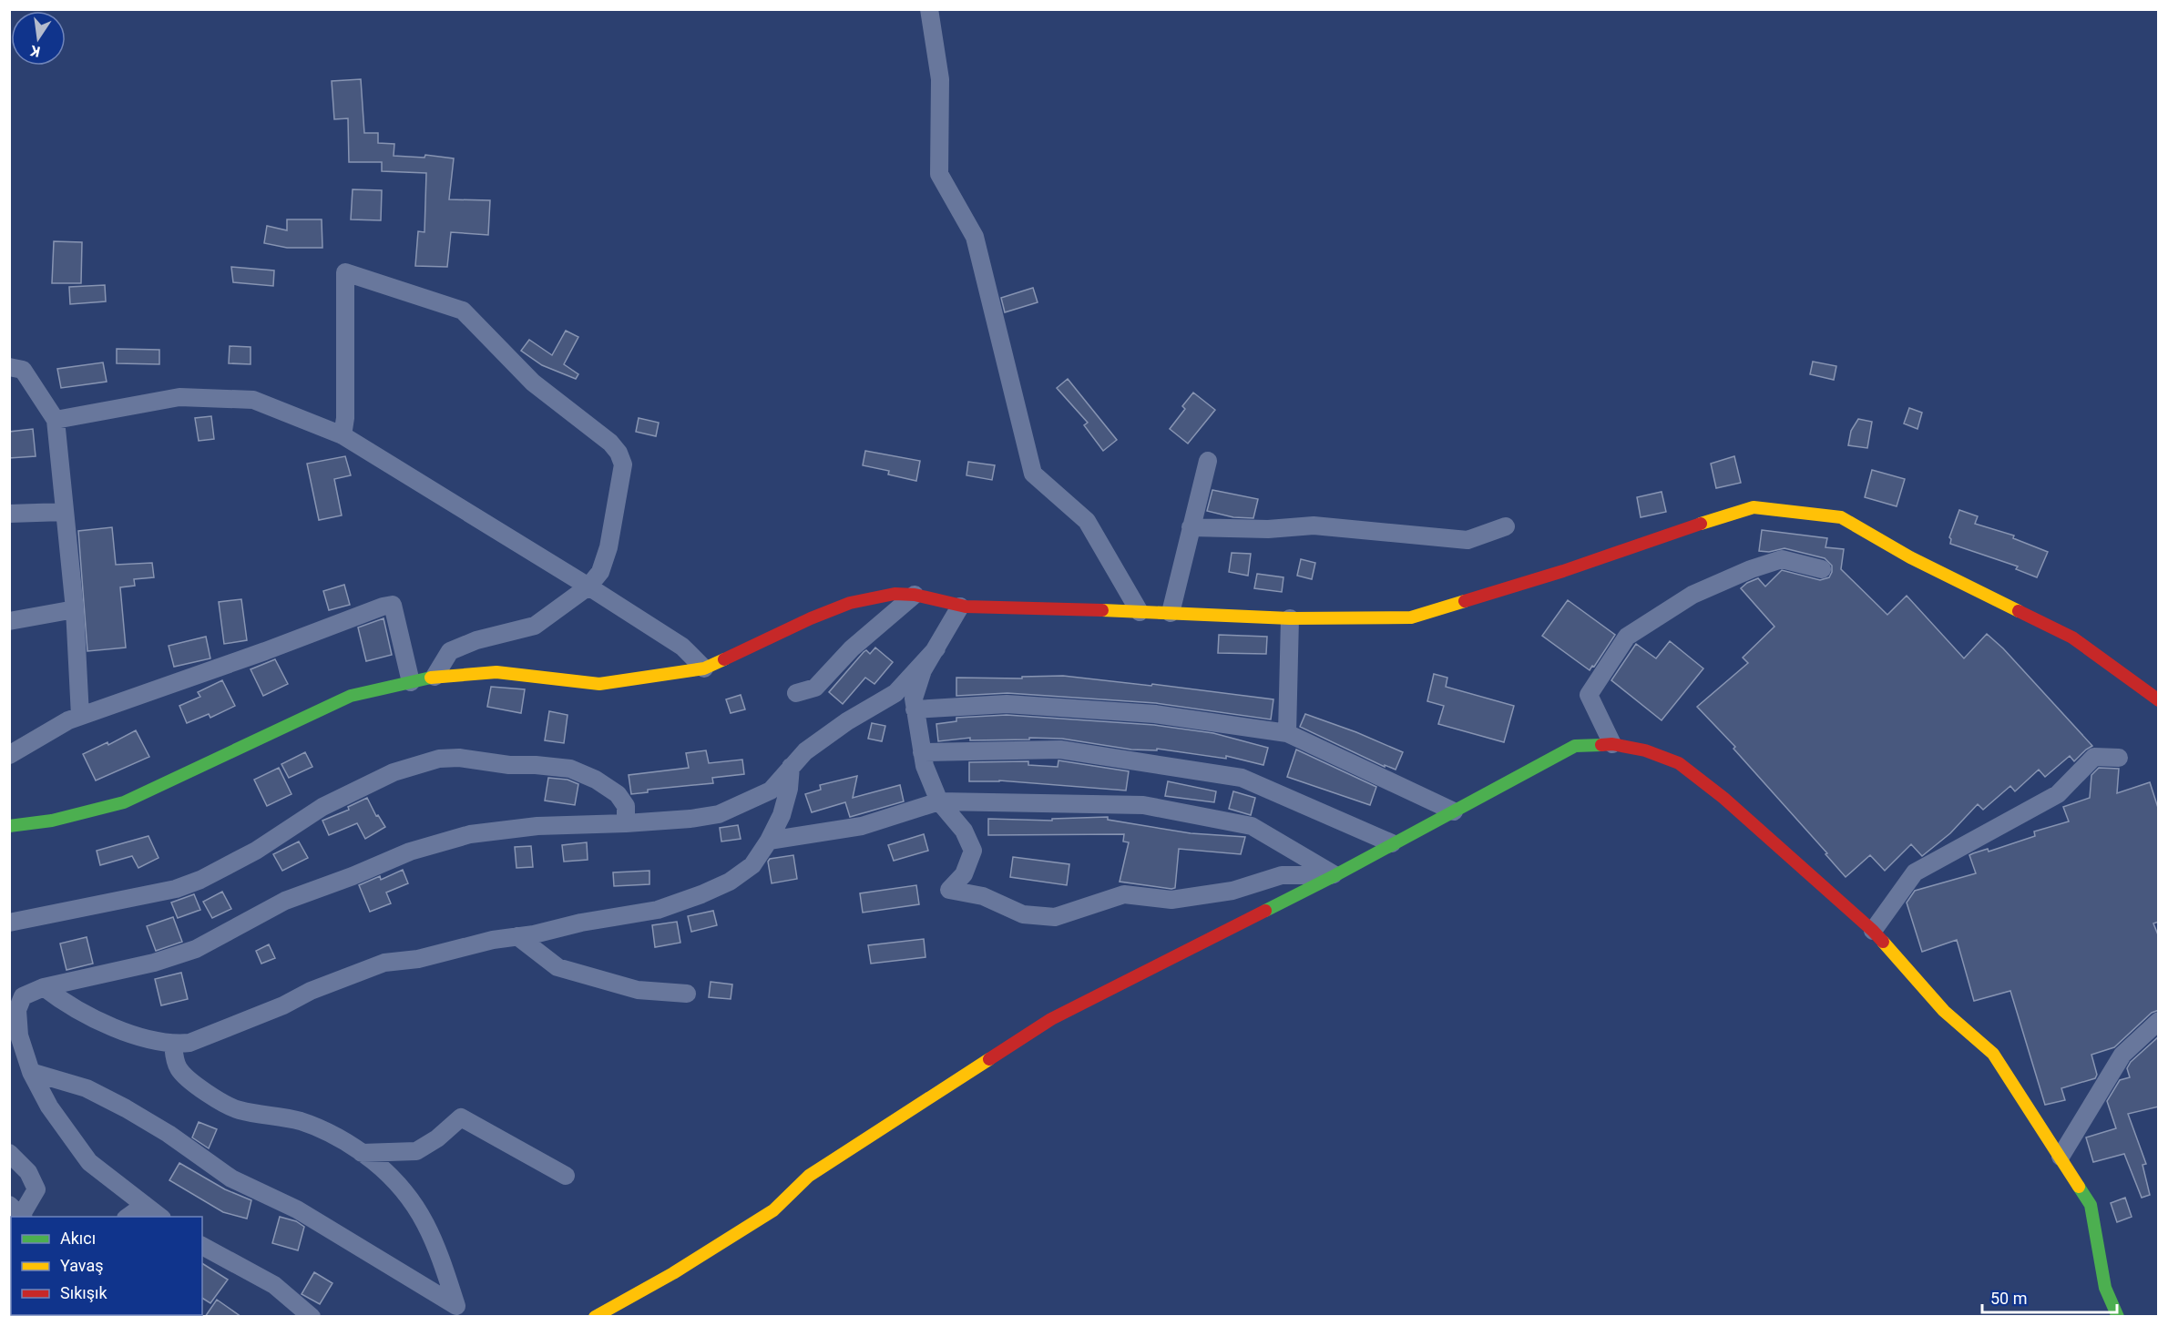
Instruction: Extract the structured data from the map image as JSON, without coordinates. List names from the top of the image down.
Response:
{
  "legend": ["Akıcı", "Yavaş", "Sıkışık"],
  "scale_bar": "50 m",
  "north": "bottom"
}
